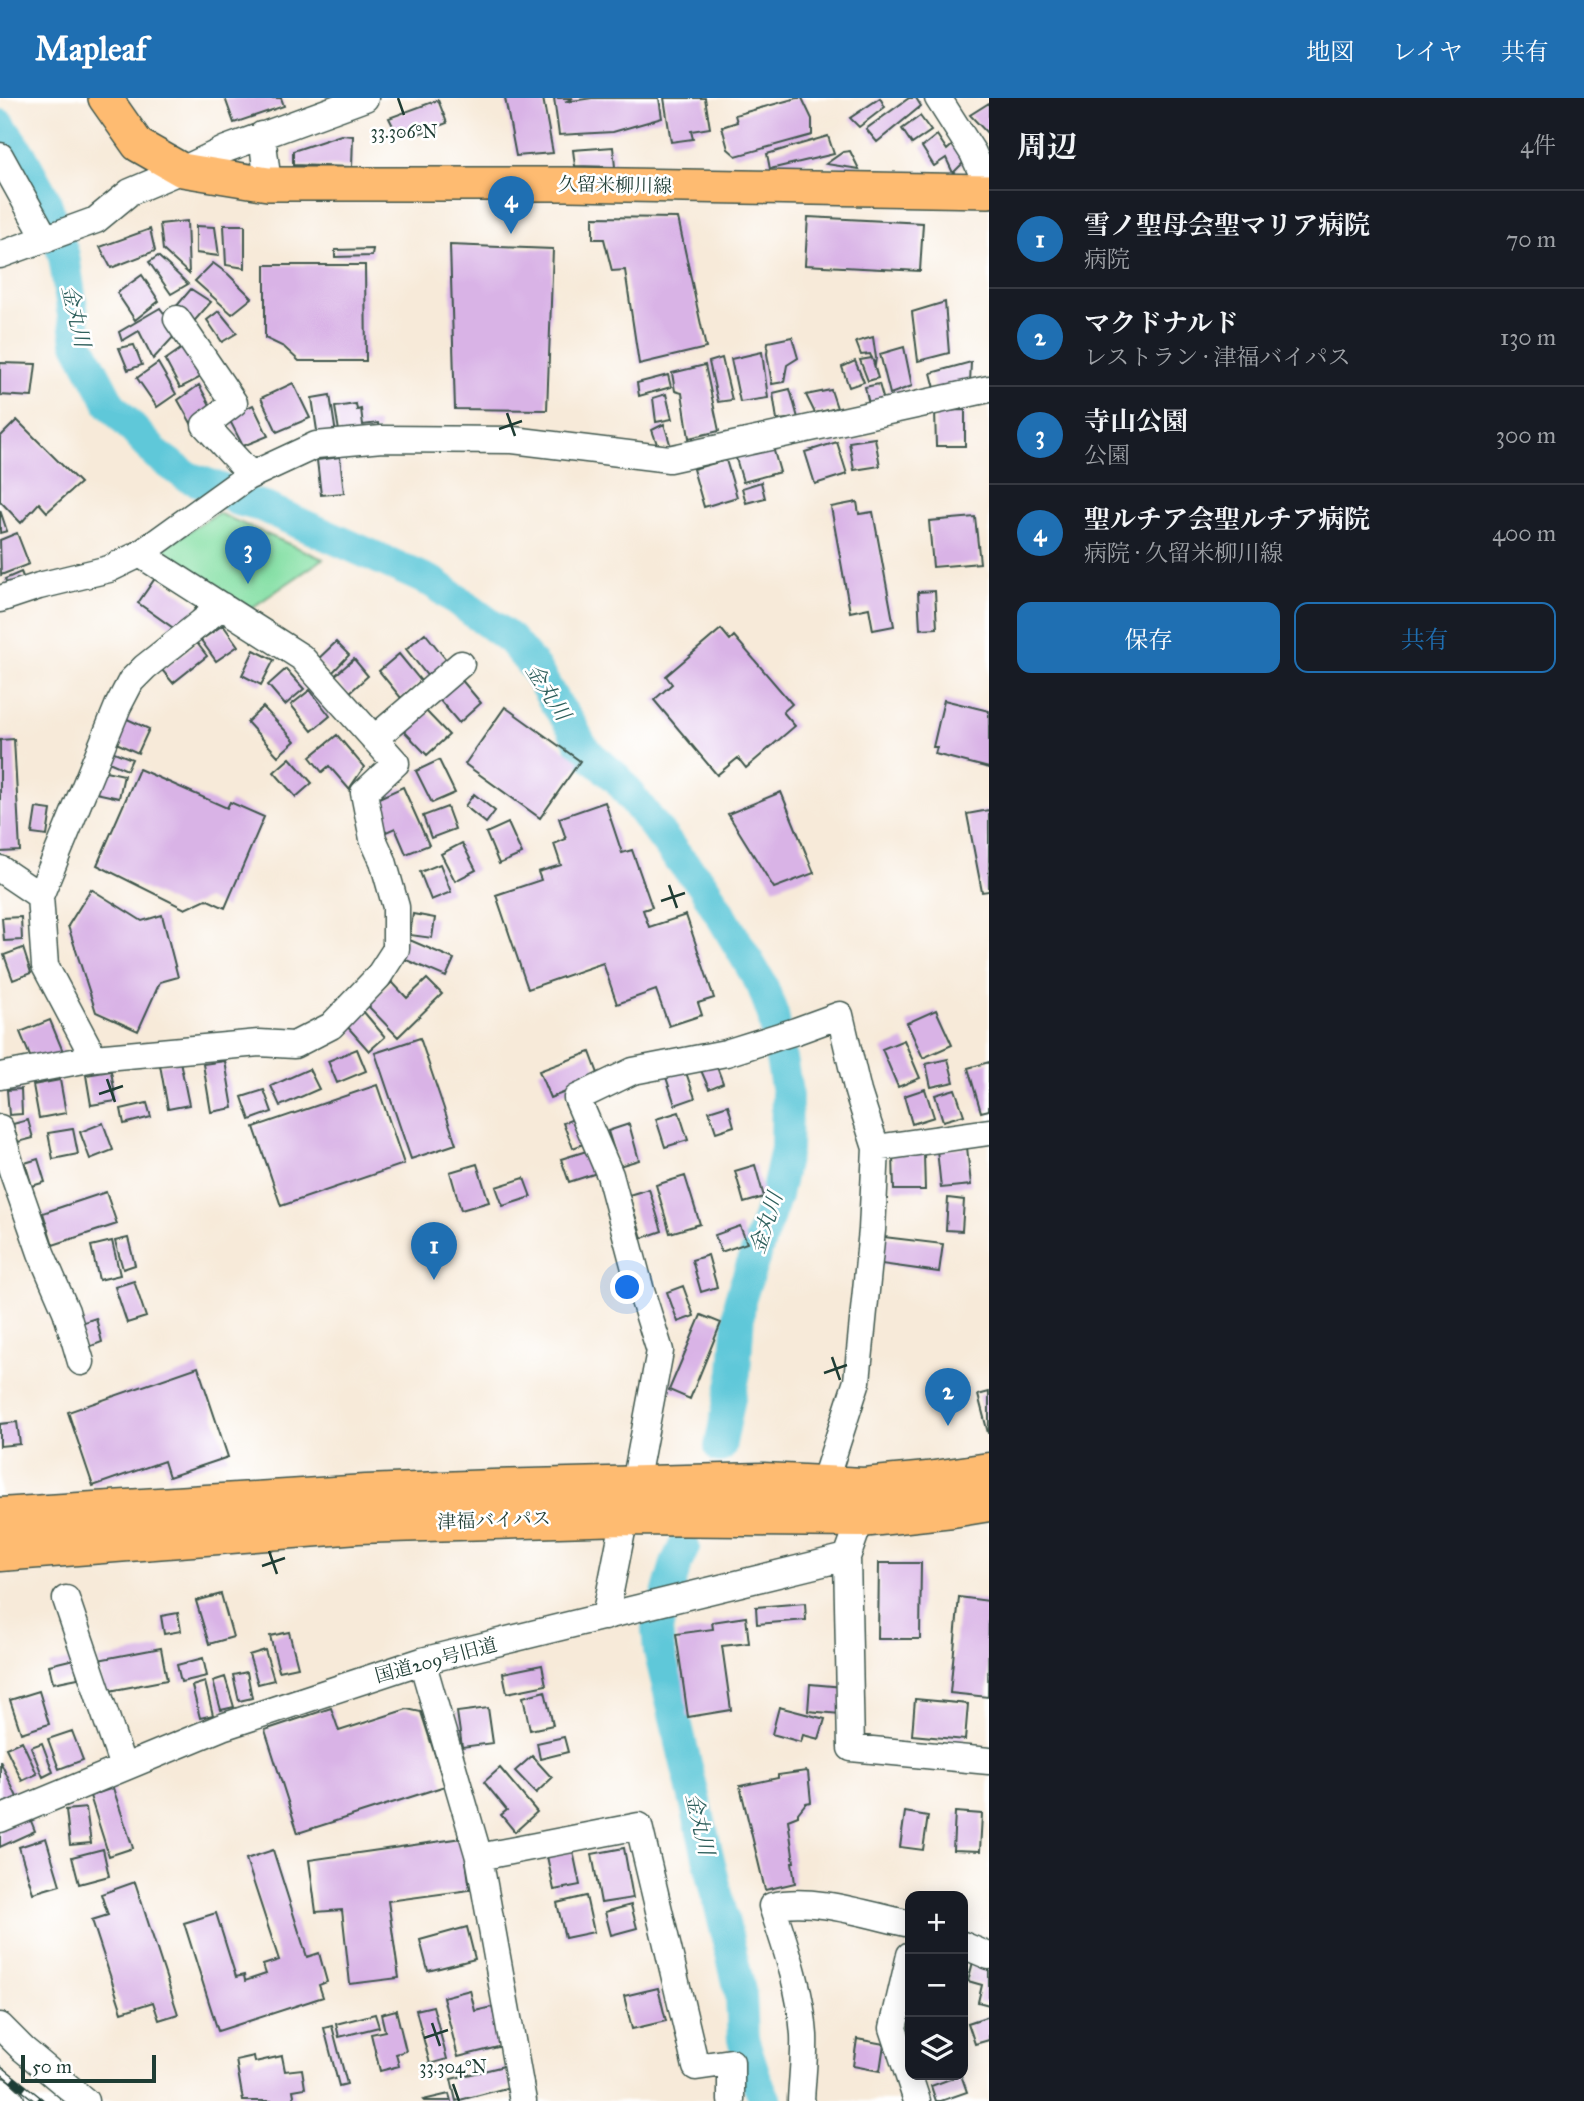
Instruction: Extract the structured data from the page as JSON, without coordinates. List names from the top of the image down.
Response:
{
  "streets": {
    "highway": ["津福バイパス"],
    "main road": ["久留米柳川線"],
    "street": ["国道209号旧道"]
  },
  "water": ["金丸川"],
  "scale_bar": "50 m",
  "page": {
    "header": "Mapleaf",
    "nav": ["地図", "レイヤ", "共有"],
    "heading": ["周辺", "4件"],
    "pins": [
      "4",
      "3",
      "1",
      "2"
    ],
    "list": [
      {
        "mark": "1",
        "name": "雪ノ聖母会聖マリア病院",
        "note": "病院",
        "value": "70 m"
      },
      {
        "mark": "2",
        "name": "マクドナルド",
        "note": "レストラン · 津福バイパス",
        "value": "130 m"
      },
      {
        "mark": "3",
        "name": "寺山公園",
        "note": "公園",
        "value": "300 m"
      },
      {
        "mark": "4",
        "name": "聖ルチア会聖ルチア病院",
        "note": "病院 · 久留米柳川線",
        "value": "400 m"
      }
    ],
    "buttons": ["保存", "共有"],
    "map_buttons": ["+", "−"],
    "scale": "50 m"
  },
  "coordinates": ["33.306°N", "33.304°N"]
}
